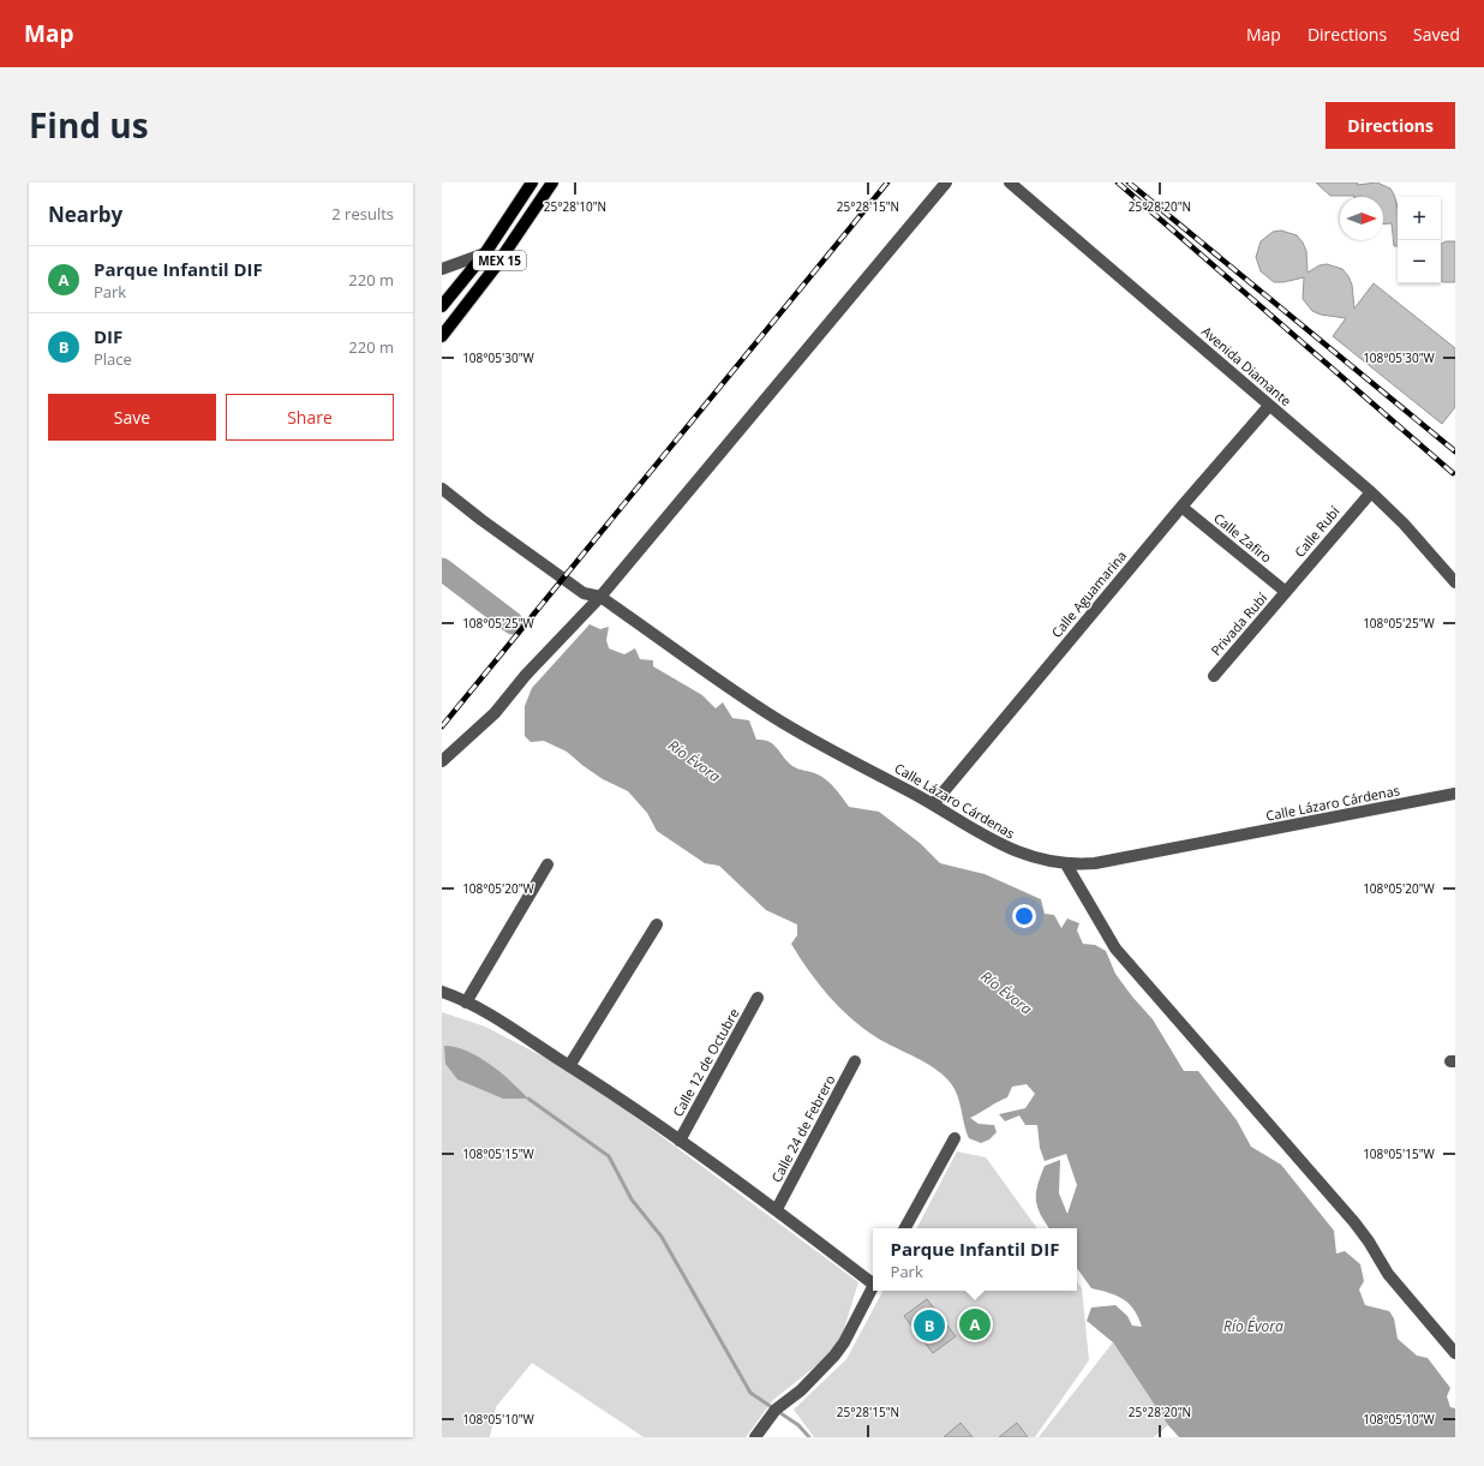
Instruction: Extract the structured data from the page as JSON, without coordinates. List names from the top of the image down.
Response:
{
  "streets": {
    "main road": ["MEX 15"],
    "street": [
      "Avenida Diamante",
      "Calle Rubí",
      "Calle Zafiro",
      "Calle Aguamarina",
      "Privada Rubí",
      "Calle Lázaro Cárdenas",
      "Calle 12 de Octubre",
      "Calle 24 de Febrero"
    ]
  },
  "crossings": [
    ["Avenida Diamante", "Calle Rubí"],
    ["Avenida Diamante", "Calle Aguamarina"],
    ["Calle Rubí", "Calle Zafiro"],
    ["Calle Rubí", "Privada Rubí"],
    ["Calle Zafiro", "Calle Aguamarina"],
    ["Calle Zafiro", "Privada Rubí"],
    ["Calle Aguamarina", "Calle Lázaro Cárdenas"]
  ],
  "water": ["Río Évora"],
  "north": "right",
  "page": {
    "header": "Map",
    "nav": ["Map", "Directions", "Saved"],
    "title": "Find us",
    "buttons": [
      "Directions",
      ["Save", "Share"]
    ],
    "heading": ["Nearby", "2 results"],
    "map_buttons": ["+", "−"],
    "list": [
      {
        "mark": "A",
        "name": "Parque Infantil DIF",
        "note": "Park",
        "value": "220 m"
      },
      {
        "mark": "B",
        "name": "DIF",
        "note": "Place",
        "value": "220 m"
      }
    ],
    "popup": ["Parque Infantil DIF", "Park"],
    "pins": ["A", "B"]
  },
  "coordinates": [
    "25°28'10\"N",
    "25°28'15\"N",
    "25°28'20\"N",
    "108°05'30\"W",
    "108°05'25\"W",
    "108°05'20\"W",
    "108°05'15\"W",
    "108°05'10\"W"
  ]
}
